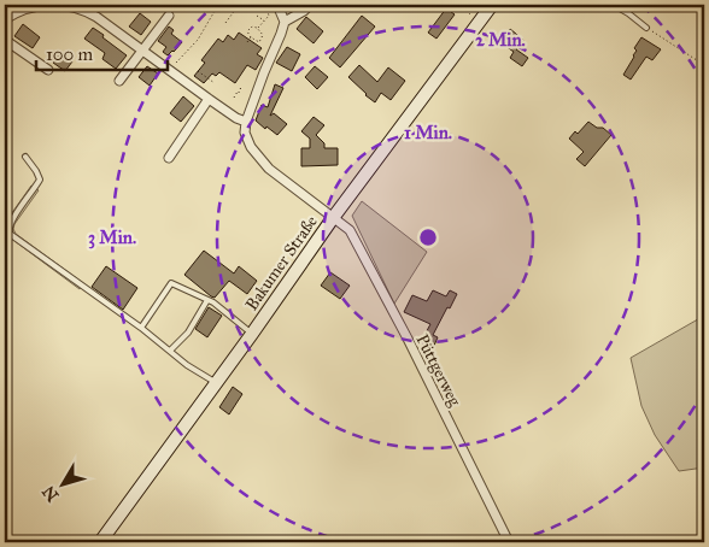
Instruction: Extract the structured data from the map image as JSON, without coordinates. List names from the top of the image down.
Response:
{
  "streets": {
    "main road": ["Bakumer Straße"],
    "street": ["Püttgerweg"]
  },
  "crossings": [
    ["Bakumer Straße", "Püttgerweg"]
  ],
  "scale_bar": "100 m",
  "north": "bottom left",
  "rings": ["2 Min.", "1 Min.", "3 Min."]
}
